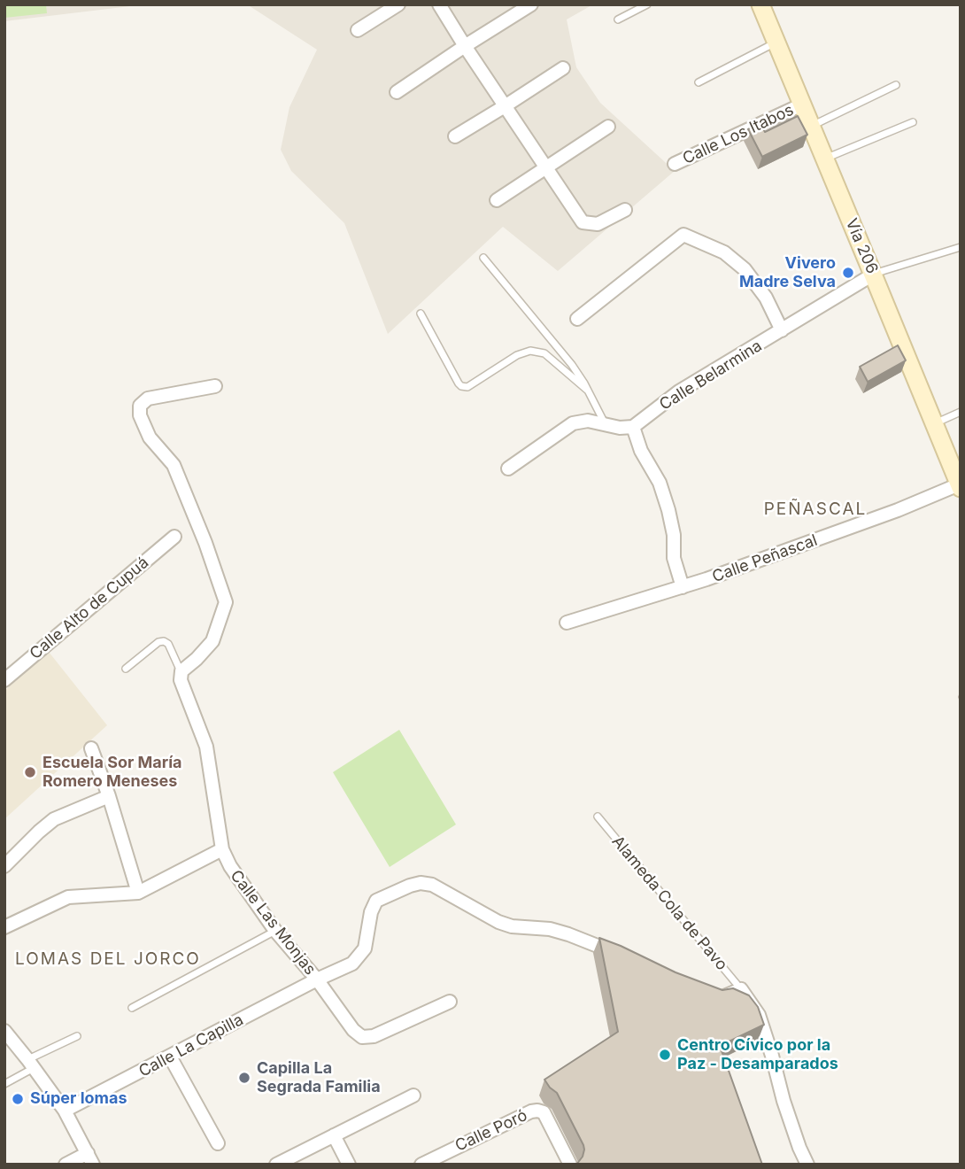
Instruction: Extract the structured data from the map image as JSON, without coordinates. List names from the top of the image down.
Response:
{
  "streets": {
    "main road": ["Vía 206"],
    "street": [
      "Calle Los Itabos",
      "Calle Belarmina",
      "Calle Peñascal",
      "Calle Alto de Cupuá",
      "Calle Las Monjas",
      "Calle La Capilla",
      "Calle Poró"
    ],
    "lane": ["Alameda Cola de Pavo"]
  },
  "crossings": [
    ["Calle Los Itabos", "Vía 206"],
    ["Vía 206", "Calle Belarmina"],
    ["Vía 206", "Calle Peñascal"],
    ["Calle Las Monjas", "Calle La Capilla"]
  ],
  "districts": ["PEÑASCAL", "LOMAS DEL JORCO"],
  "places": [
    "Vivero Madre Selva",
    "Escuela Sor María Romero Meneses",
    "Centro Cívico por la Paz - Desamparados",
    "Capilla La Segrada Familia",
    "Súper lomas"
  ]
}
